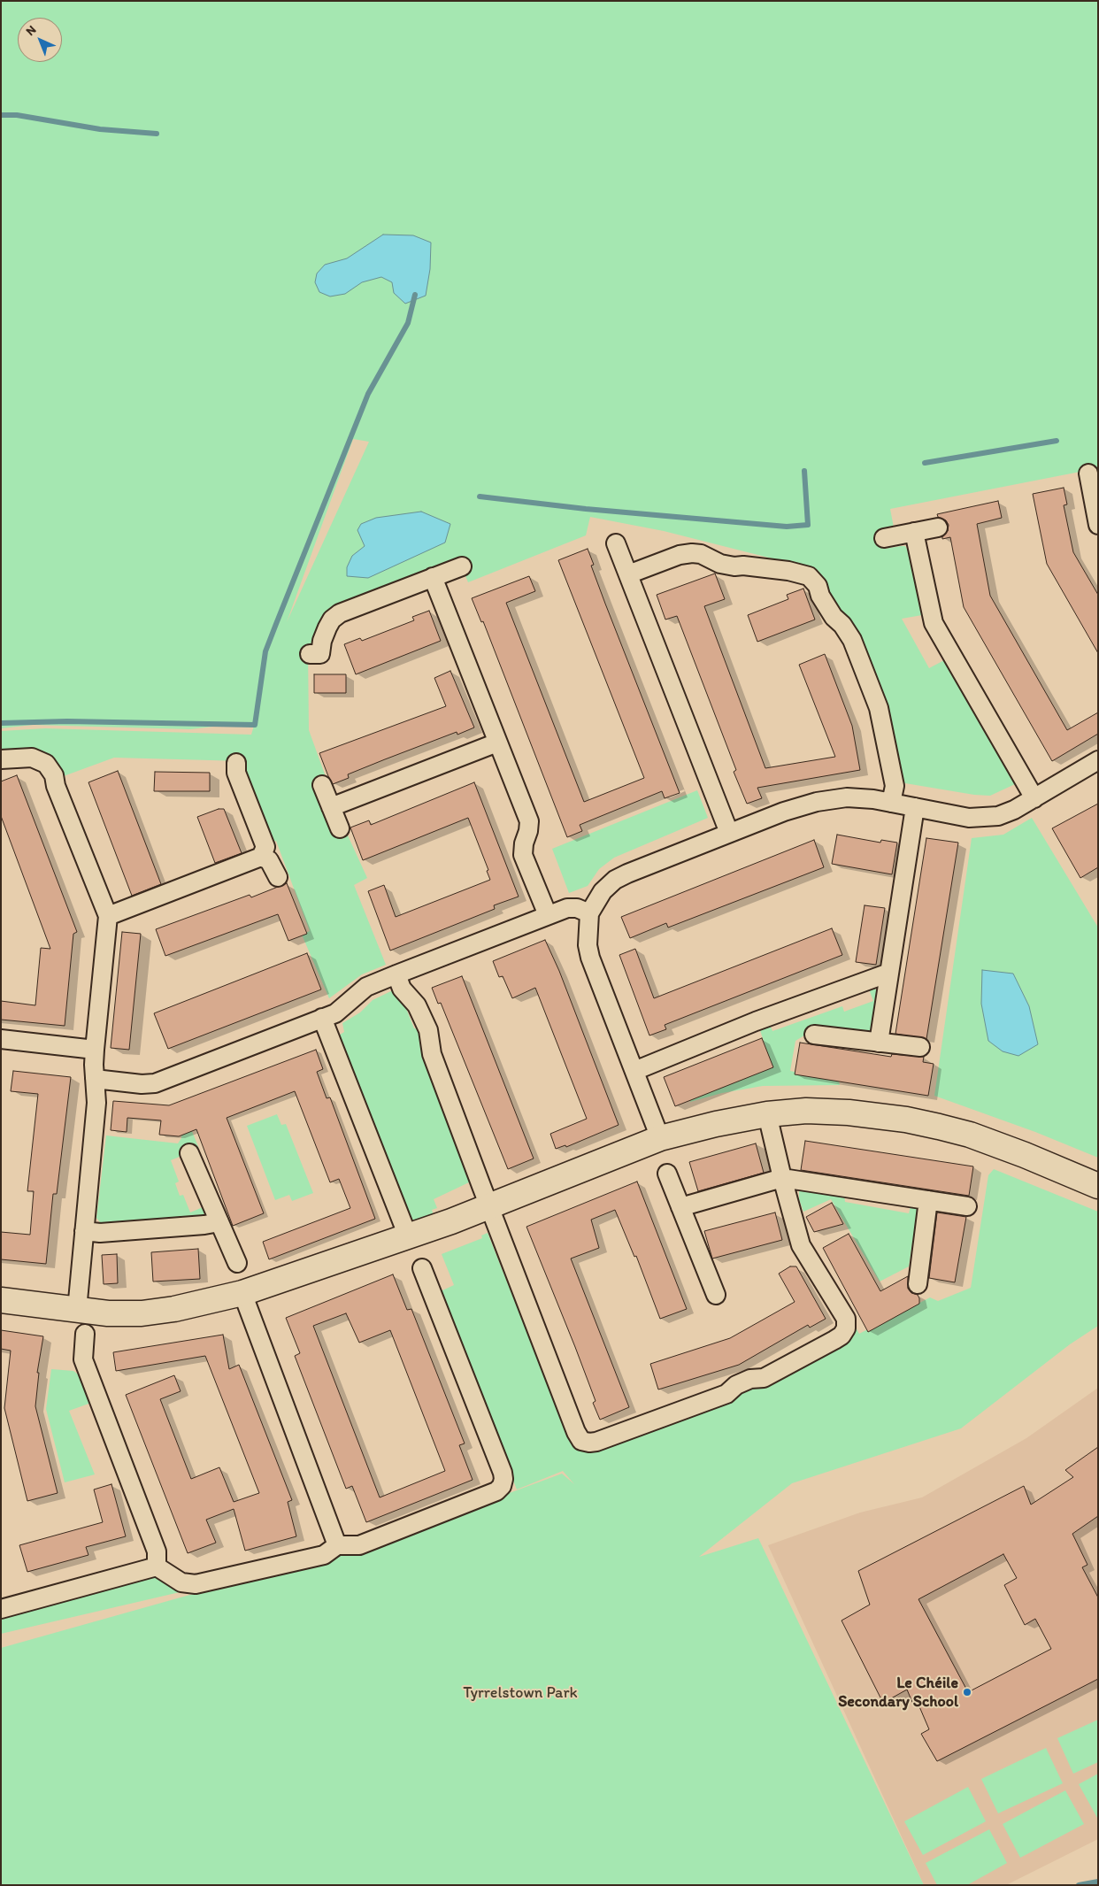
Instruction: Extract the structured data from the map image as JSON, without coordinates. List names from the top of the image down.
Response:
{
  "parks": ["Tyrrelstown Park"],
  "places": ["Le Chéile Secondary School"],
  "north": "top left"
}
